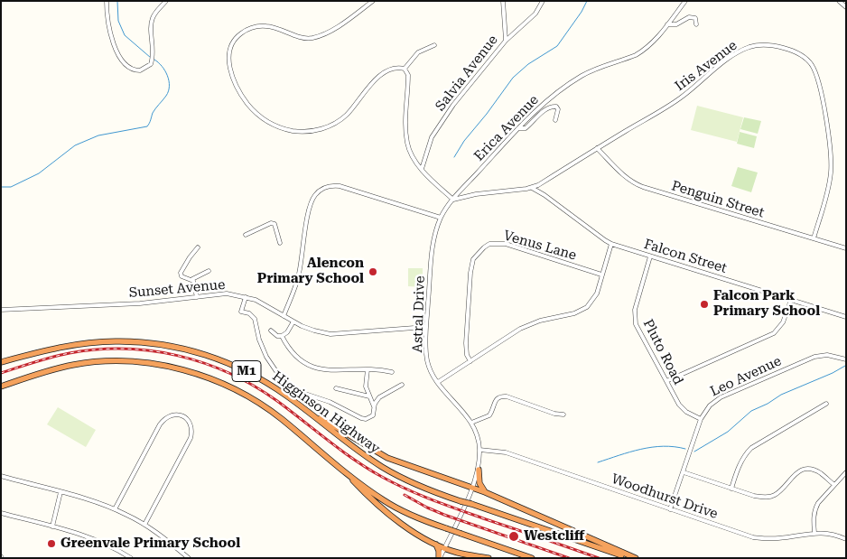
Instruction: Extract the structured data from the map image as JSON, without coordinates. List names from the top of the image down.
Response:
{
  "streets": {
    "highway": ["M1", "Higginson Highway"],
    "street": [
      "Iris Avenue",
      "Salvia Avenue",
      "Erica Avenue",
      "Penguin Street",
      "Venus Lane",
      "Falcon Street",
      "Sunset Avenue",
      "Astral Drive",
      "Pluto Road",
      "Leo Avenue",
      "Woodhurst Drive"
    ]
  },
  "crossings": [
    ["Iris Avenue", "Erica Avenue"],
    ["Iris Avenue", "Penguin Street"],
    ["Iris Avenue", "Falcon Street"],
    ["Iris Avenue", "Astral Drive"],
    ["Erica Avenue", "Astral Drive"],
    ["Falcon Street", "Pluto Road"],
    ["Sunset Avenue", "Astral Drive"],
    ["Astral Drive", "Woodhurst Drive"],
    ["Pluto Road", "Leo Avenue"],
    ["Leo Avenue", "Woodhurst Drive"]
  ],
  "places": [
    "Alencon Primary School",
    "Falcon Park Primary School",
    "Westcliff",
    "Greenvale Primary School"
  ]
}
